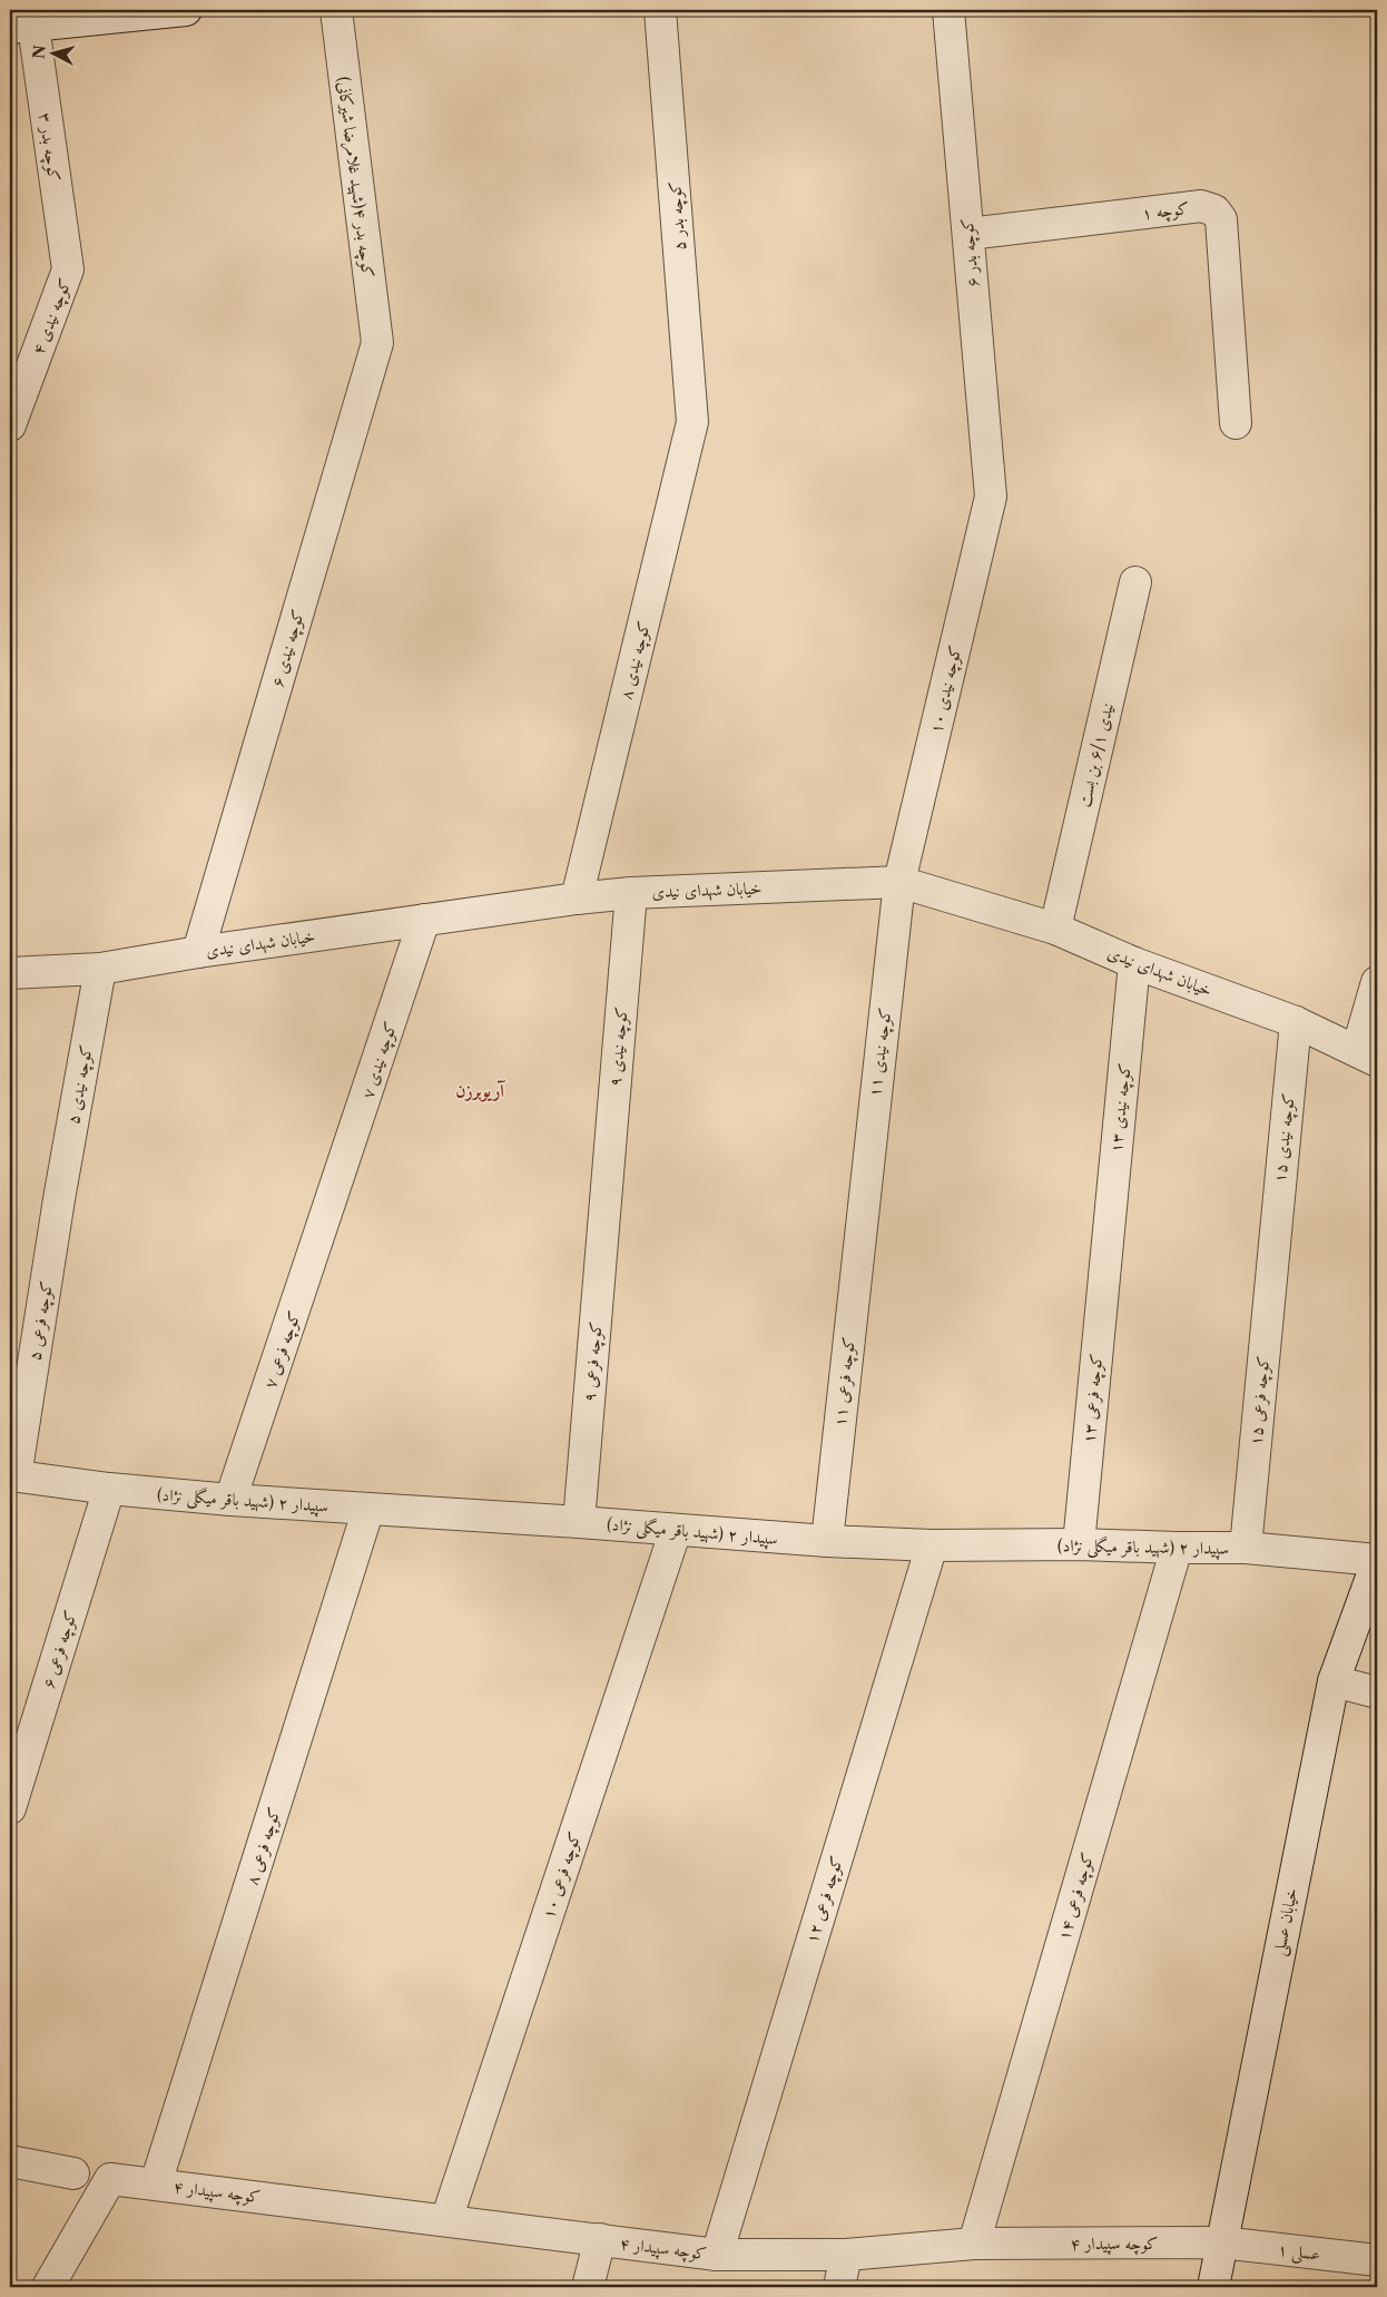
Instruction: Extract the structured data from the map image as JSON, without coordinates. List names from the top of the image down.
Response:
{
  "streets": {
    "street": [
      "کوچه بدر ۳",
      "کوچه بدر ۴(شهید غلامرضا شیرکانی)",
      "کوچه ۱",
      "کوچه بدر ۵",
      "کوچه بدر ۶",
      "کوچه نیدی ۴",
      "کوچه نیدی ۶",
      "کوچه نیدی ۸",
      "کوچه نیدی ۱۰",
      "نیدی ۶/۱ بن بست",
      "خیابان شهدای نیدی",
      "کوچه نیدی ۹",
      "کوچه نیدی ۱۱",
      "کوچه نیدی ۷",
      "کوچه نیدی ۵",
      "کوچه نیدی ۱۳",
      "کوچه نیدی ۱۵",
      "کوچه فرعی ۵",
      "کوچه فرعی ۷",
      "کوچه فرعی ۹",
      "کوچه فرعی ۱۱",
      "کوچه فرعی ۱۳",
      "کوچه فرعی ۱۵",
      "سپیدار ۲ (شهید باقر میگلی نژاد)",
      "کوچه فرعی ۶",
      "کوچه فرعی ۸",
      "کوچه فرعی ۱۰",
      "کوچه فرعی ۱۴",
      "کوچه فرعی ۱۲",
      "خیابان عسلی",
      "کوچه سپیدار ۴",
      "عسلی ۱"
    ]
  },
  "crossings": [
    ["کوچه بدر ۳", "کوچه نیدی ۴"],
    ["کوچه بدر ۴(شهید غلامرضا شیرکانی)", "کوچه نیدی ۶"],
    ["کوچه ۱", "کوچه بدر ۶"],
    ["کوچه بدر ۵", "کوچه نیدی ۸"],
    ["کوچه بدر ۶", "کوچه نیدی ۱۰"],
    ["کوچه نیدی ۶", "خیابان شهدای نیدی"],
    ["کوچه نیدی ۸", "خیابان شهدای نیدی"],
    ["کوچه نیدی ۱۰", "خیابان شهدای نیدی"],
    ["کوچه نیدی ۱۰", "کوچه نیدی ۱۱"],
    ["نیدی ۶/۱ بن بست", "خیابان شهدای نیدی"],
    ["خیابان شهدای نیدی", "کوچه نیدی ۹"],
    ["خیابان شهدای نیدی", "کوچه نیدی ۱۱"],
    ["خیابان شهدای نیدی", "کوچه نیدی ۷"],
    ["خیابان شهدای نیدی", "کوچه نیدی ۵"],
    ["خیابان شهدای نیدی", "کوچه نیدی ۱۳"],
    ["خیابان شهدای نیدی", "کوچه نیدی ۱۵"],
    ["کوچه نیدی ۹", "کوچه فرعی ۹"],
    ["کوچه نیدی ۱۱", "کوچه فرعی ۱۱"],
    ["کوچه نیدی ۷", "کوچه فرعی ۷"],
    ["کوچه نیدی ۵", "کوچه فرعی ۵"],
    ["کوچه نیدی ۱۳", "کوچه فرعی ۱۳"],
    ["کوچه نیدی ۱۵", "کوچه فرعی ۱۵"],
    ["کوچه فرعی ۵", "سپیدار ۲ (شهید باقر میگلی نژاد)"],
    ["کوچه فرعی ۷", "سپیدار ۲ (شهید باقر میگلی نژاد)"],
    ["کوچه فرعی ۹", "سپیدار ۲ (شهید باقر میگلی نژاد)"],
    ["کوچه فرعی ۱۱", "سپیدار ۲ (شهید باقر میگلی نژاد)"],
    ["کوچه فرعی ۱۳", "سپیدار ۲ (شهید باقر میگلی نژاد)"],
    ["کوچه فرعی ۱۵", "سپیدار ۲ (شهید باقر میگلی نژاد)"],
    ["سپیدار ۲ (شهید باقر میگلی نژاد)", "کوچه فرعی ۶"],
    ["سپیدار ۲ (شهید باقر میگلی نژاد)", "کوچه فرعی ۸"],
    ["سپیدار ۲ (شهید باقر میگلی نژاد)", "کوچه فرعی ۱۰"],
    ["سپیدار ۲ (شهید باقر میگلی نژاد)", "کوچه فرعی ۱۴"],
    ["سپیدار ۲ (شهید باقر میگلی نژاد)", "کوچه فرعی ۱۲"],
    ["سپیدار ۲ (شهید باقر میگلی نژاد)", "خیابان عسلی"],
    ["کوچه فرعی ۸", "کوچه سپیدار ۴"],
    ["کوچه فرعی ۱۰", "کوچه سپیدار ۴"],
    ["کوچه فرعی ۱۴", "کوچه سپیدار ۴"],
    ["کوچه فرعی ۱۲", "کوچه سپیدار ۴"],
    ["خیابان عسلی", "کوچه سپیدار ۴"],
    ["خیابان عسلی", "عسلی ۱"],
    ["کوچه سپیدار ۴", "عسلی ۱"]
  ],
  "districts": ["آریو‌برزن"],
  "north": "left"
}
